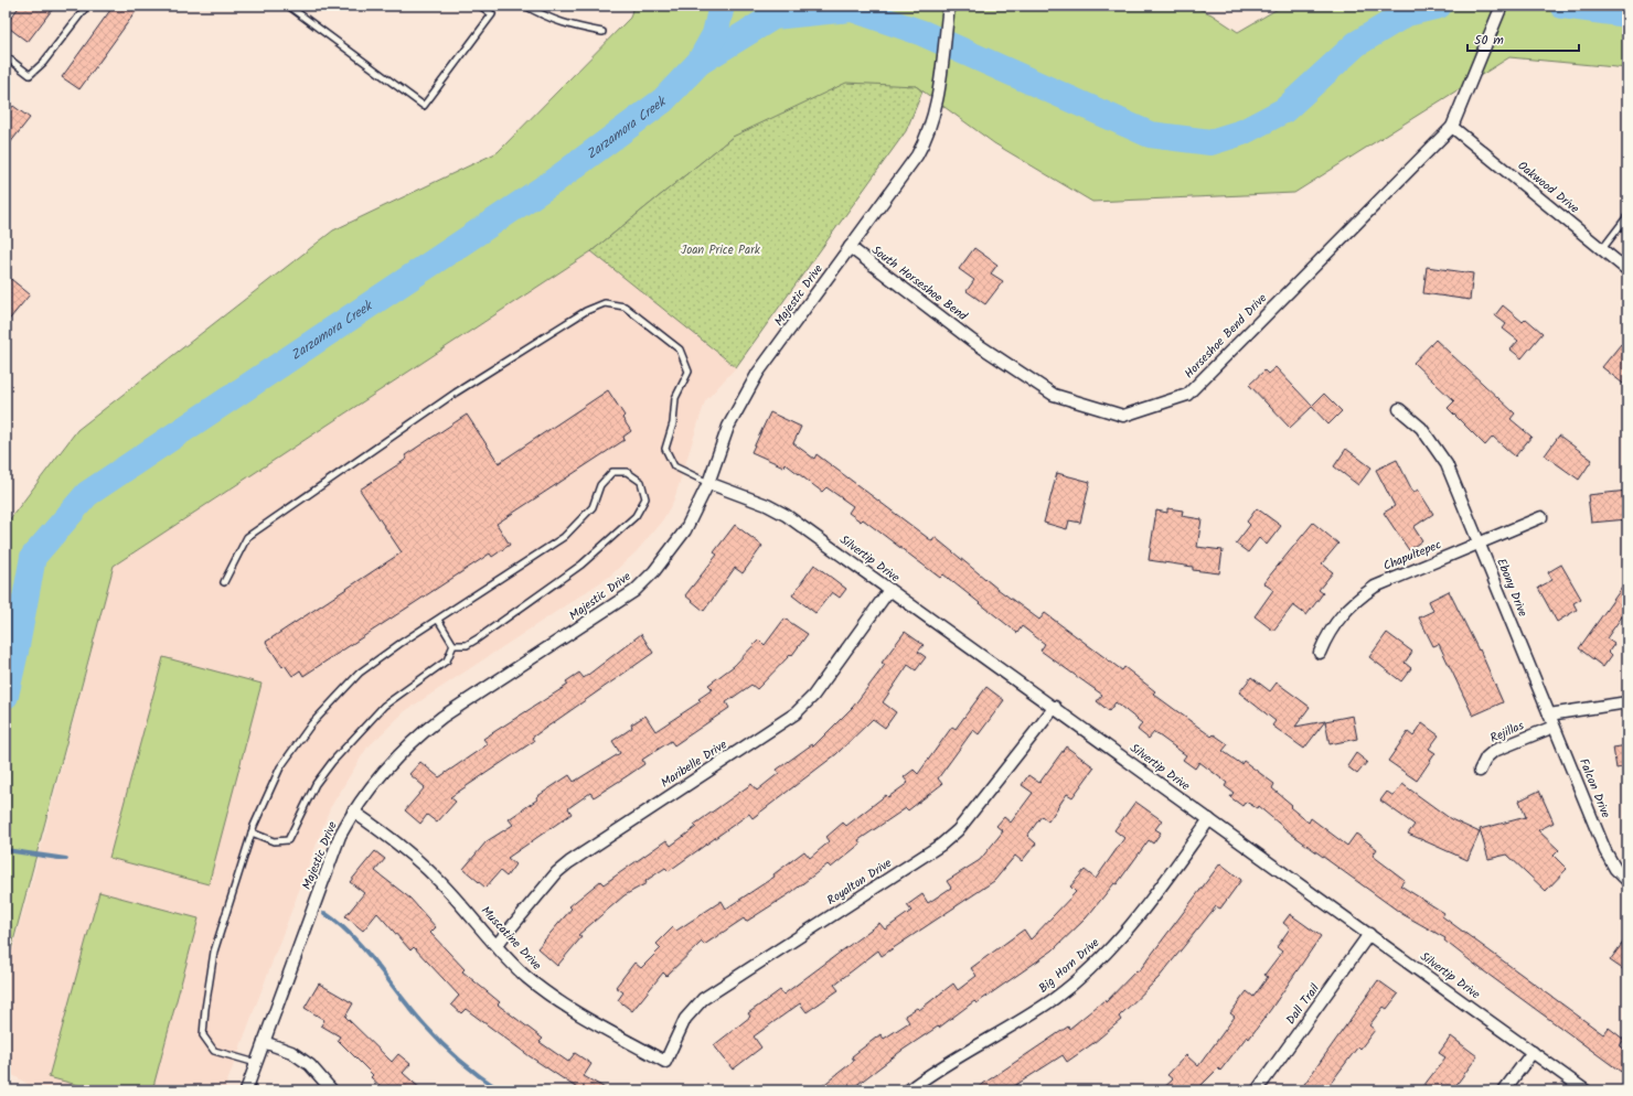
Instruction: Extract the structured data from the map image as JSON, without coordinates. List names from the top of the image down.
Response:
{
  "streets": {
    "street": [
      "Oakwood Drive",
      "South Horseshoe Bend",
      "Majestic Drive",
      "Horseshoe Bend Drive",
      "Chapultepec",
      "Silvertip Drive",
      "Ebony Drive",
      "Rejillas",
      "Maribelle Drive",
      "Falcon Drive",
      "Royalton Drive",
      "Muscatine Drive",
      "Big Horn Drive",
      "Dall Trail"
    ]
  },
  "crossings": [
    ["Oakwood Drive", "Horseshoe Bend Drive"],
    ["South Horseshoe Bend", "Majestic Drive"],
    ["South Horseshoe Bend", "Horseshoe Bend Drive"],
    ["Majestic Drive", "Silvertip Drive"],
    ["Majestic Drive", "Muscatine Drive"],
    ["Chapultepec", "Ebony Drive"],
    ["Silvertip Drive", "Maribelle Drive"],
    ["Silvertip Drive", "Royalton Drive"],
    ["Silvertip Drive", "Big Horn Drive"],
    ["Silvertip Drive", "Dall Trail"],
    ["Ebony Drive", "Rejillas"],
    ["Ebony Drive", "Falcon Drive"],
    ["Rejillas", "Falcon Drive"],
    ["Maribelle Drive", "Muscatine Drive"],
    ["Royalton Drive", "Muscatine Drive"]
  ],
  "water": ["Zarzamora Creek"],
  "parks": ["Joan Price Park"],
  "scale_bar": "50 m"
}
